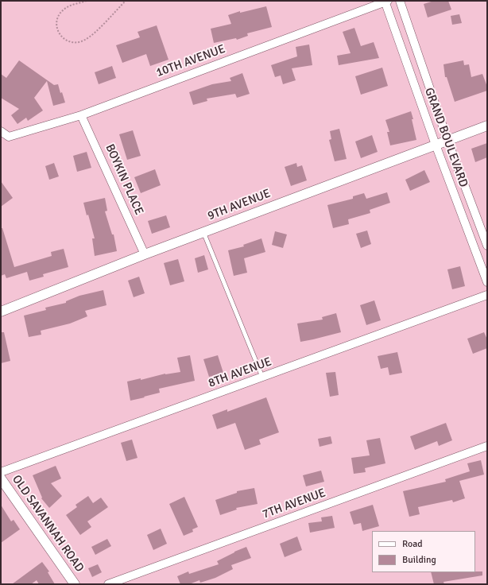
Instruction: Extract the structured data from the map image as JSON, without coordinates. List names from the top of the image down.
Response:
{
  "streets": {
    "street": [
      "10TH AVENUE",
      "GRAND BOULEVARD",
      "BOYKIN PLACE",
      "9TH AVENUE",
      "8TH AVENUE",
      "7TH AVENUE",
      "OLD SAVANNAH ROAD"
    ]
  },
  "crossings": [
    ["10TH AVENUE", "GRAND BOULEVARD"],
    ["10TH AVENUE", "BOYKIN PLACE"],
    ["GRAND BOULEVARD", "9TH AVENUE"],
    ["BOYKIN PLACE", "9TH AVENUE"]
  ],
  "legend": ["Road", "Building"]
}
